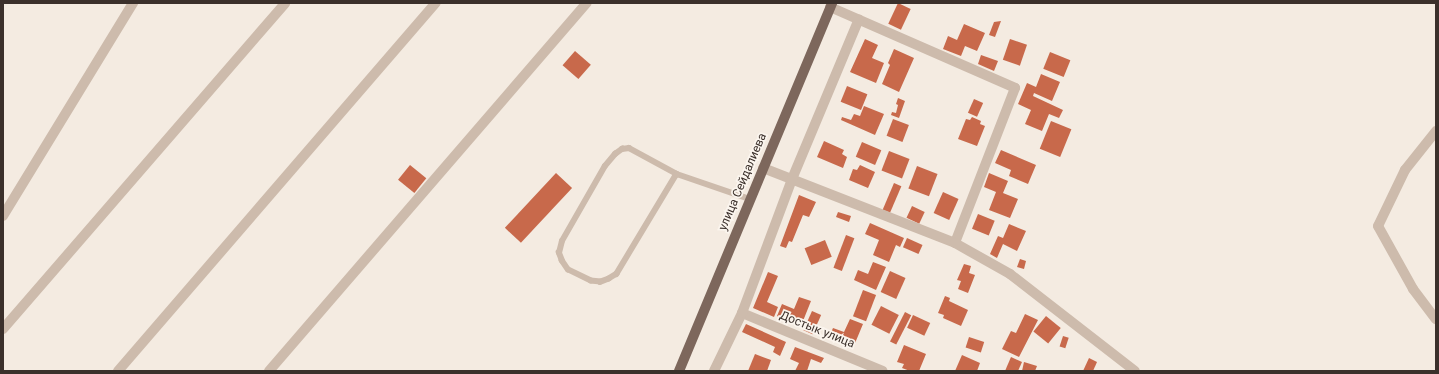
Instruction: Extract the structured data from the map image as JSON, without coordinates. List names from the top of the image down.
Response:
{
  "streets": {
    "main road": ["улица Сейдалиева"],
    "street": ["Достык улица"]
  }
}
